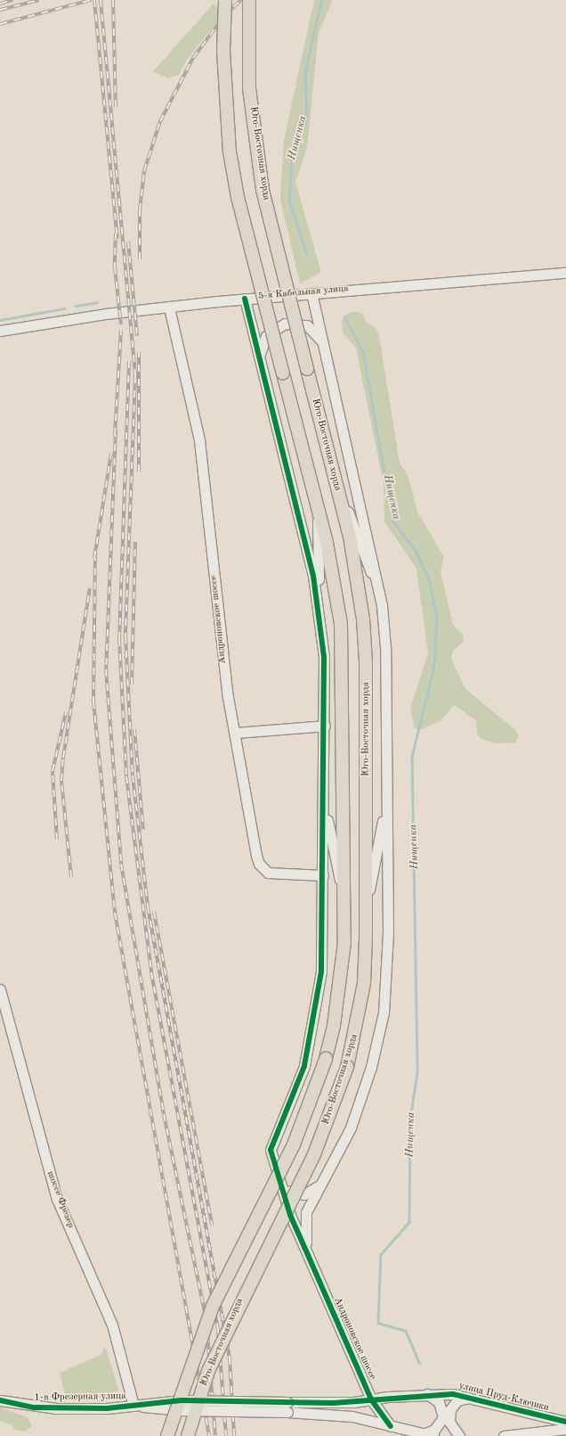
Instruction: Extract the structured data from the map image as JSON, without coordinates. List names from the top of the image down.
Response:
{
  "streets": {
    "main road": ["Юго-Восточная хорда"],
    "street": [
      "5-я Кабельная улица",
      "Андроновское шоссе",
      "шоссе Фрезер",
      "1-я Фрезерная улица",
      "улица Пруд-Ключики"
    ]
  },
  "crossings": [
    ["5-я Кабельная улица", "Андроновское шоссе"],
    ["Андроновское шоссе", "улица Пруд-Ключики"],
    ["шоссе Фрезер", "1-я Фрезерная улица"],
    ["1-я Фрезерная улица", "улица Пруд-Ключики"]
  ],
  "water": ["Нищенка"]
}
